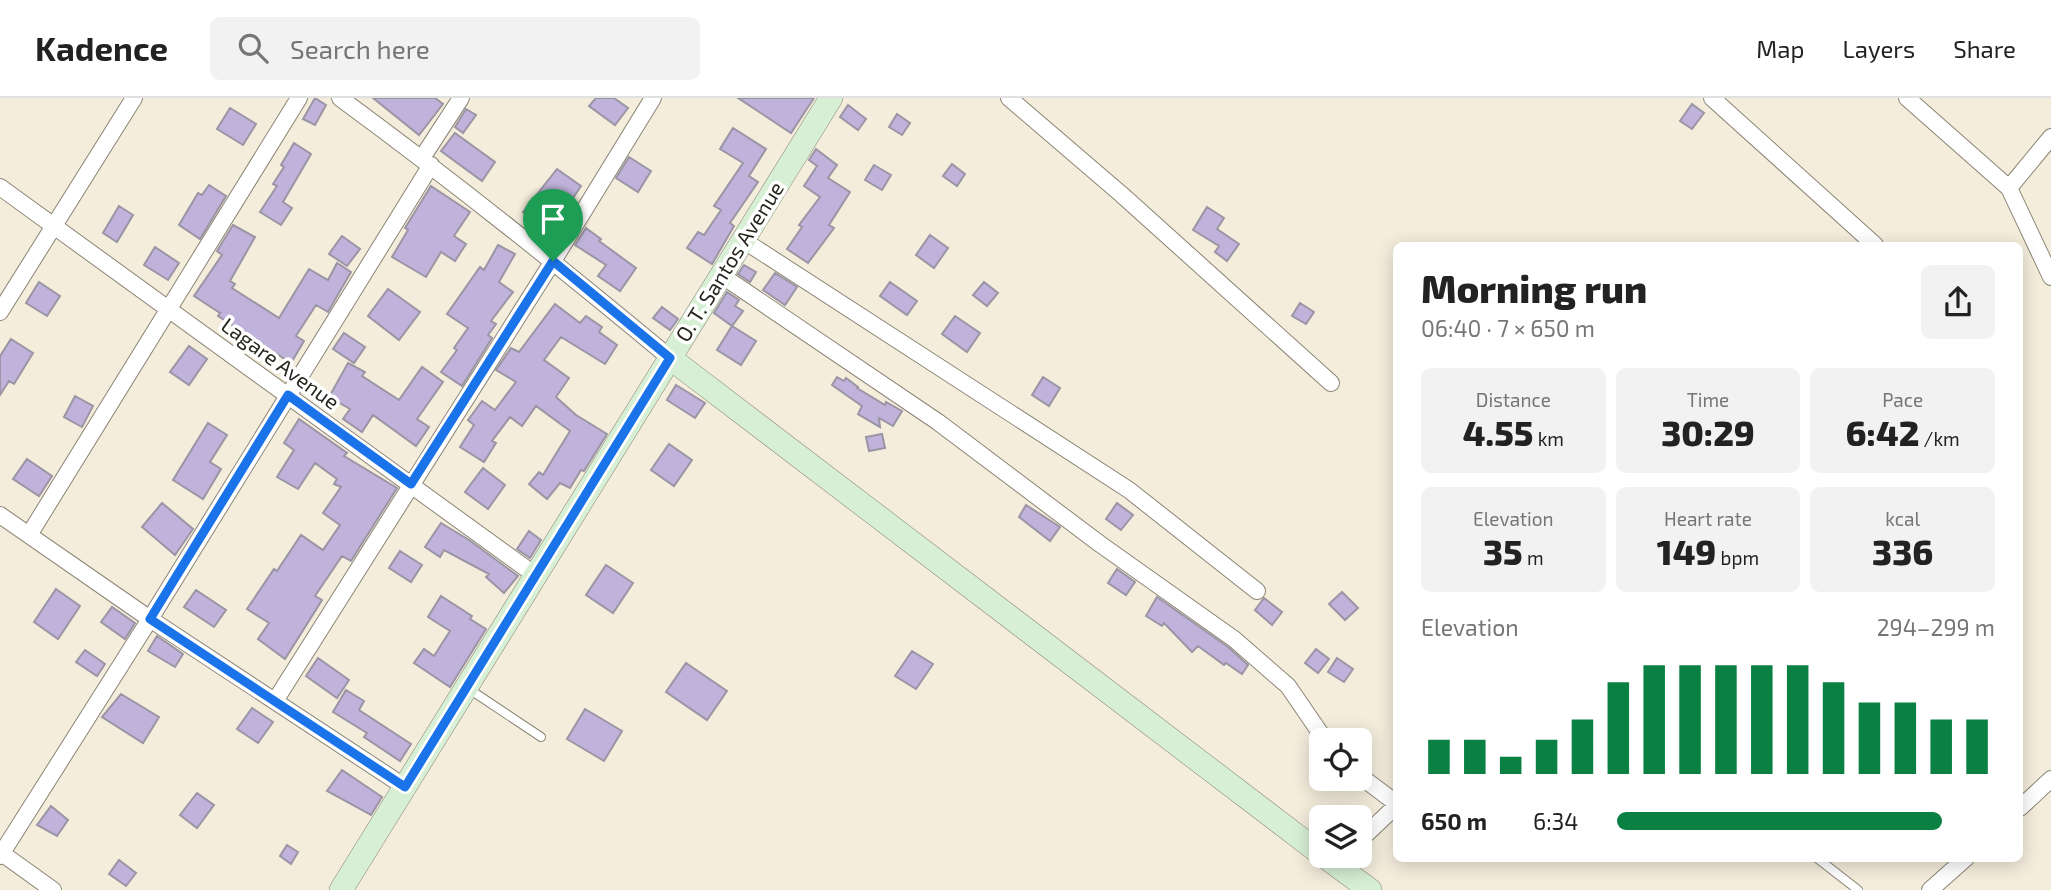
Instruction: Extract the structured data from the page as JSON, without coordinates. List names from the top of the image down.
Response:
{
  "streets": {
    "street": ["O. T. Santos Avenue", "Lagare Avenue"]
  },
  "crossings": [
    ["O. T. Santos Avenue", "Lagare Avenue"]
  ],
  "page": {
    "header": "Kadence",
    "search": "Search here",
    "nav": ["Map", "Layers", "Share"],
    "heading": ["Morning run", "06:40 · 7 × 650 m"],
    "stats": [
      ["Distance", "4.55 km"],
      ["Time", "30:29"],
      ["Pace", "6:42 /km"],
      ["Elevation", "35 m"],
      ["Heart rate", "149 bpm"],
      ["kcal", "336"]
    ],
    "chart": ["Elevation", "294–299 m"],
    "list": [
      {
        "name": "650 m",
        "note": "6:34"
      }
    ]
  }
}
